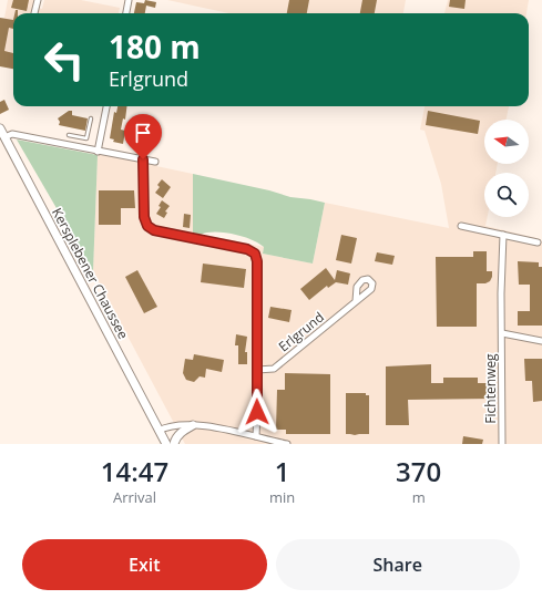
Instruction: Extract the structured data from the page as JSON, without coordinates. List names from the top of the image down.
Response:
{
  "streets": {
    "main road": ["Kersplebener Chaussee"],
    "street": ["Erlgrund", "Fichtenweg"]
  },
  "north": "left",
  "page": {
    "turn": ["180 m", "Erlgrund"],
    "eta": [
      "14:47",
      "Arrival",
      "1",
      "min",
      "370",
      "m"
    ],
    "buttons": ["Exit", "Share"]
  }
}
